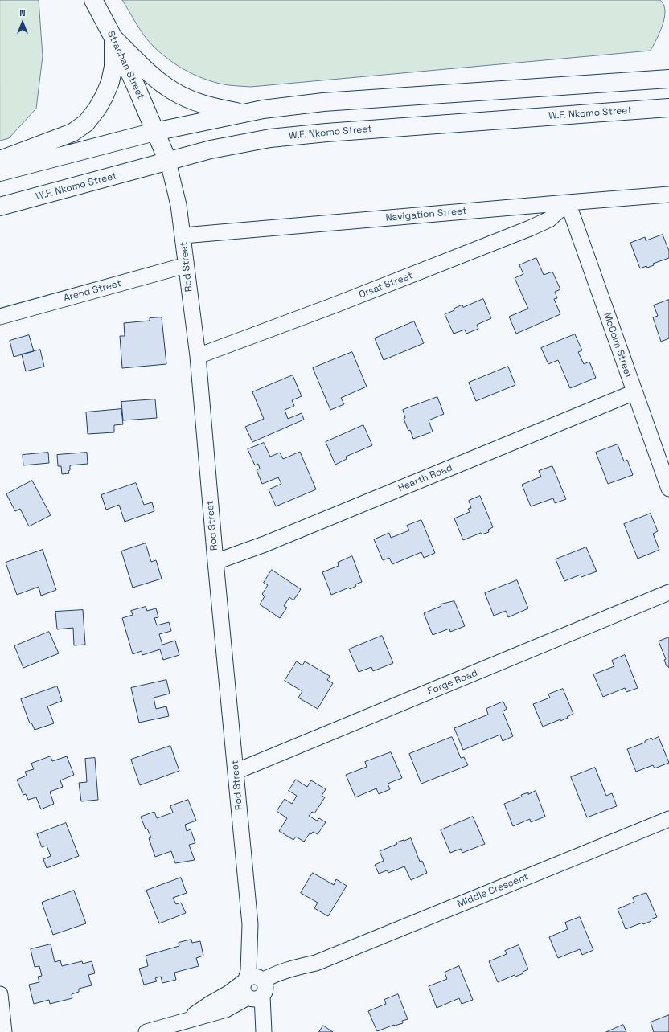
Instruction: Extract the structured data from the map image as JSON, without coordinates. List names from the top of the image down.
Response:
{
  "streets": {
    "main road": ["Strachan Street", "W.F. Nkomo Street", "Rod Street"],
    "street": [
      "Navigation Street",
      "Orsat Street",
      "Arend Street",
      "McColm Street",
      "Hearth Road",
      "Forge Road",
      "Middle Crescent"
    ]
  },
  "crossings": [
    ["Strachan Street", "Rod Street"],
    ["W.F. Nkomo Street", "Rod Street"],
    ["Navigation Street", "Rod Street"],
    ["Navigation Street", "Orsat Street"],
    ["Navigation Street", "McColm Street"],
    ["Rod Street", "Orsat Street"],
    ["Rod Street", "Arend Street"],
    ["Rod Street", "Hearth Road"],
    ["Rod Street", "Forge Road"],
    ["Rod Street", "Middle Crescent"],
    ["Orsat Street", "McColm Street"],
    ["McColm Street", "Hearth Road"]
  ],
  "north": "top"
}
